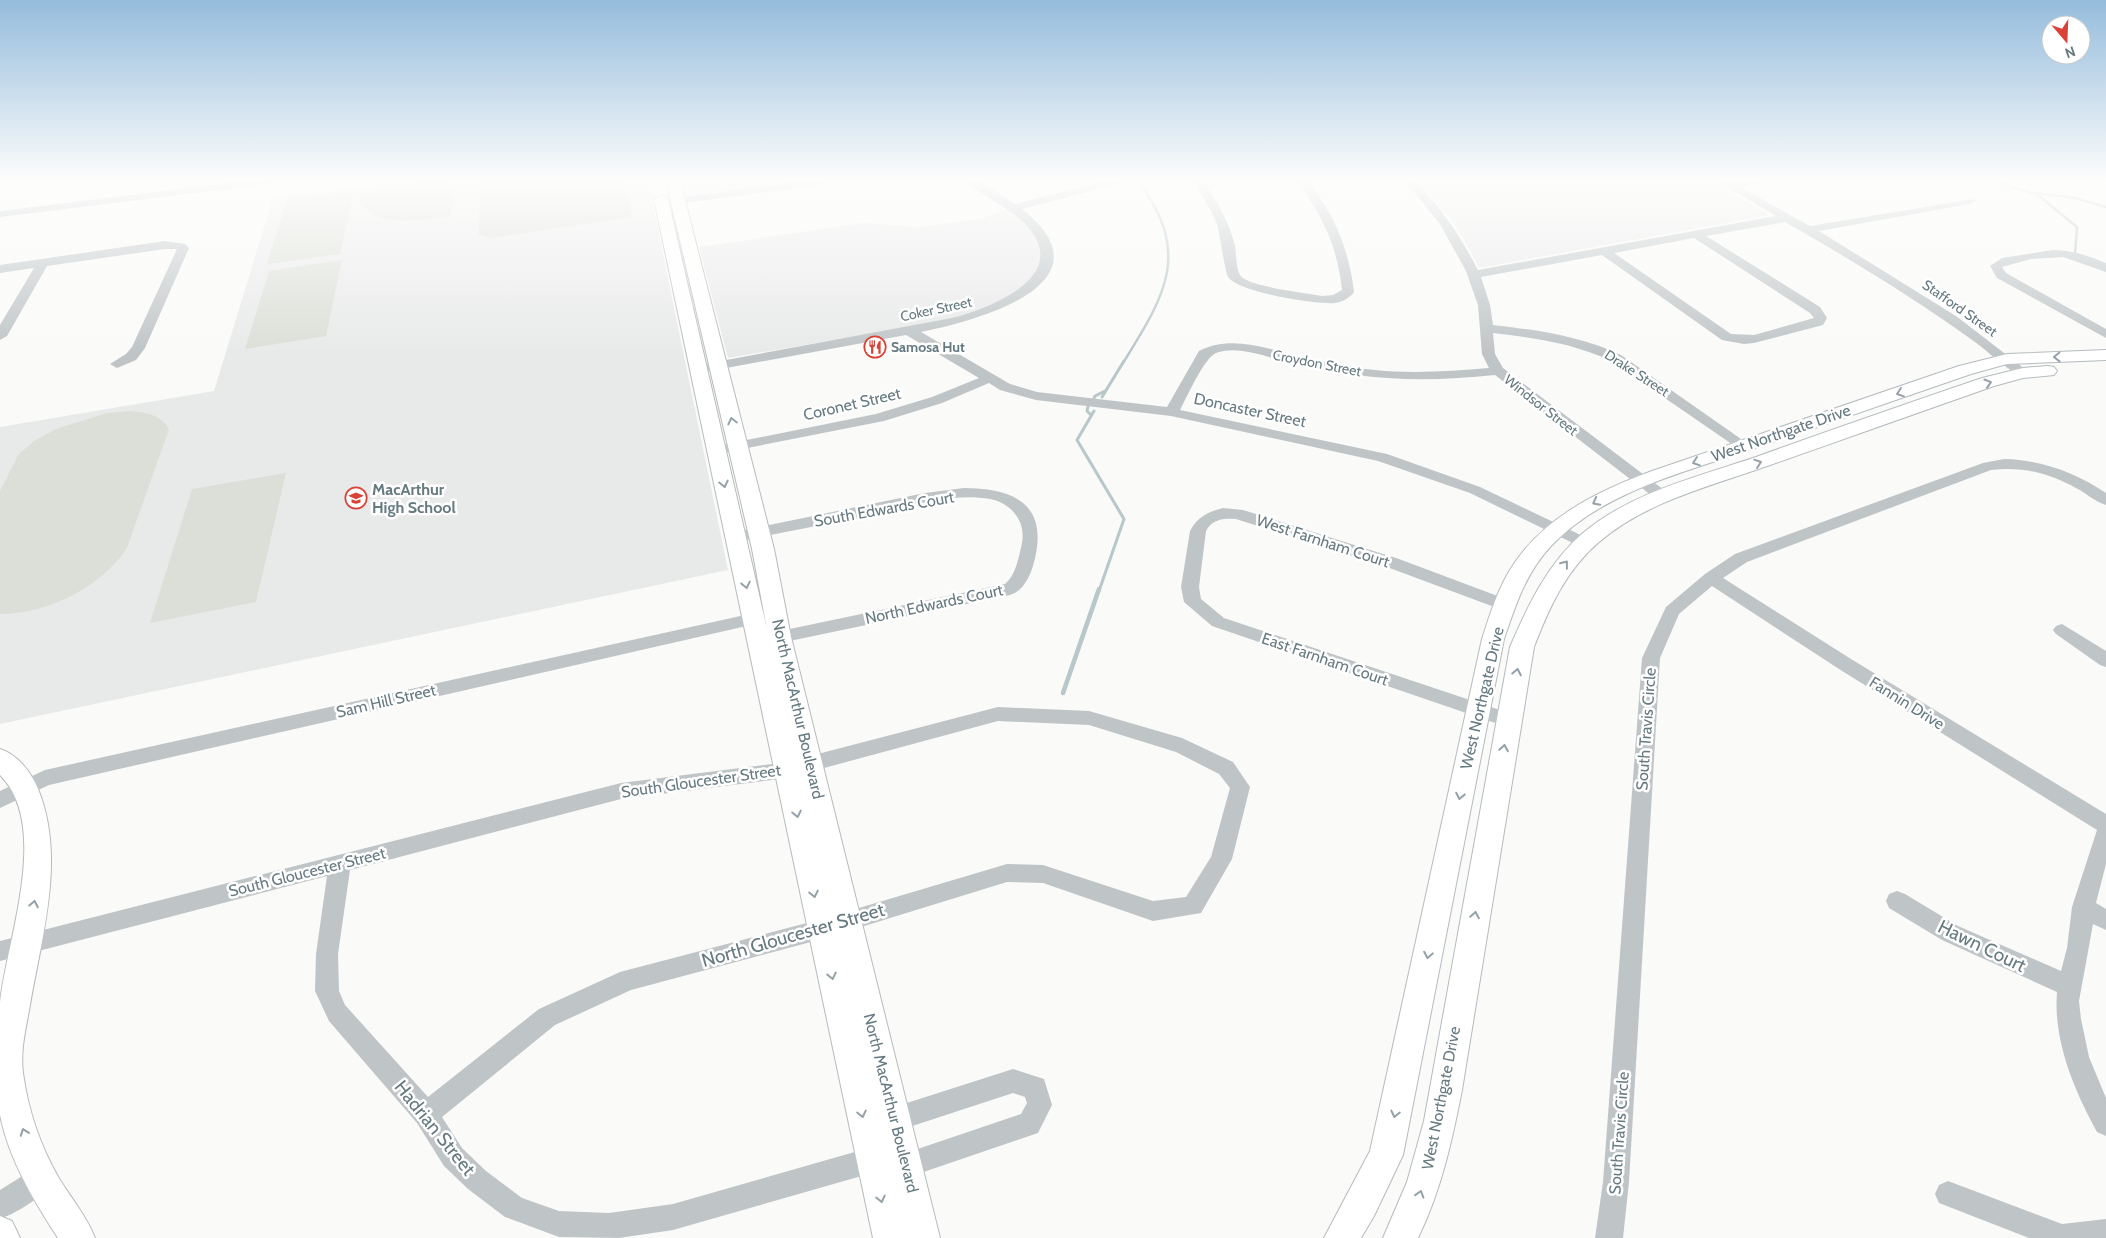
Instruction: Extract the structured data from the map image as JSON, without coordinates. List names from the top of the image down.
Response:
{
  "streets": {
    "main road": ["West Northgate Drive", "North MacArthur Boulevard"],
    "street": [
      "Stafford Street",
      "Coker Street",
      "Croydon Street",
      "Drake Street",
      "Coronet Street",
      "Windsor Street",
      "Doncaster Street",
      "South Edwards Court",
      "West Farnham Court",
      "North Edwards Court",
      "East Farnham Court",
      "Sam Hill Street",
      "Fannin Drive",
      "South Travis Circle",
      "South Gloucester Street",
      "North Gloucester Street",
      "Hawn Court",
      "Hadrian Street"
    ]
  },
  "crossings": [
    ["Stafford Street", "West Northgate Drive"],
    ["Coker Street", "Doncaster Street"],
    ["Coker Street", "North MacArthur Boulevard"],
    ["Croydon Street", "Windsor Street"],
    ["Croydon Street", "Doncaster Street"],
    ["Drake Street", "Windsor Street"],
    ["Drake Street", "West Northgate Drive"],
    ["Coronet Street", "Doncaster Street"],
    ["Coronet Street", "North MacArthur Boulevard"],
    ["Windsor Street", "West Northgate Drive"],
    ["Doncaster Street", "West Northgate Drive"],
    ["West Northgate Drive", "West Farnham Court"],
    ["West Northgate Drive", "East Farnham Court"],
    ["South Edwards Court", "North Edwards Court"],
    ["South Edwards Court", "North MacArthur Boulevard"],
    ["West Farnham Court", "East Farnham Court"],
    ["North Edwards Court", "Sam Hill Street"],
    ["North Edwards Court", "North MacArthur Boulevard"],
    ["Sam Hill Street", "North MacArthur Boulevard"],
    ["Fannin Drive", "South Travis Circle"],
    ["North MacArthur Boulevard", "South Gloucester Street"],
    ["North MacArthur Boulevard", "North Gloucester Street"],
    ["North MacArthur Boulevard", "Hadrian Street"],
    ["South Gloucester Street", "North Gloucester Street"],
    ["South Gloucester Street", "Hadrian Street"],
    ["North Gloucester Street", "Hadrian Street"]
  ],
  "places": {
    "restaurant": ["Samosa Hut"],
    "school or university": ["MacArthur High School"]
  },
  "north": "bottom"
}
